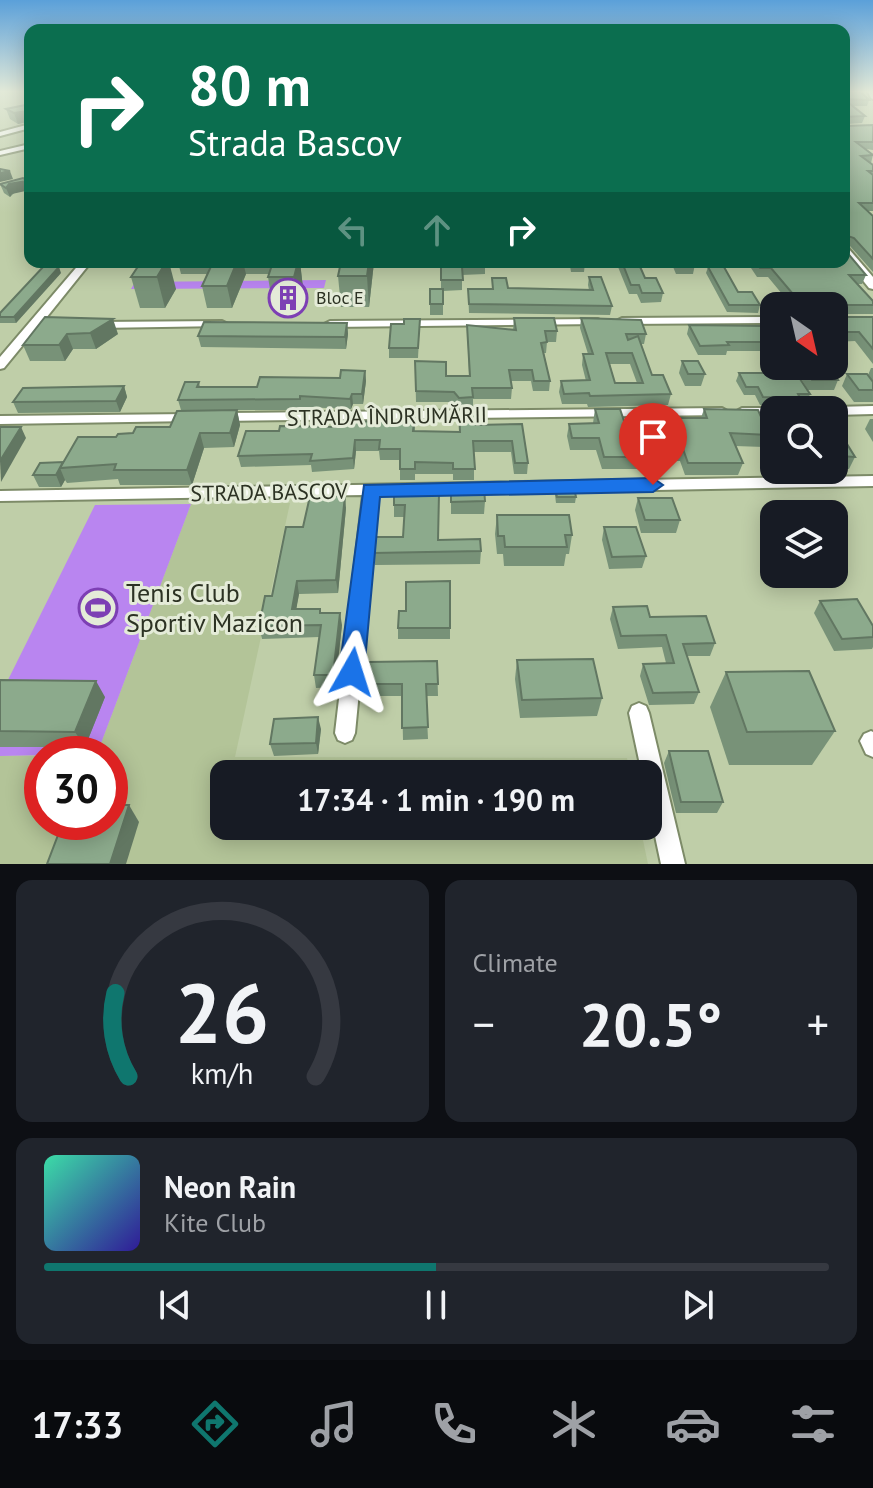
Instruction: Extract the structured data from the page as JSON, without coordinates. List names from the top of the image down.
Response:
{
  "streets": {
    "street": ["STRADA ÎNDRUMĂRII", "STRADA BASCOV"]
  },
  "places": {
    "building": ["Bloc E"],
    "sports": ["Tenis Club Sportiv Mazicon"]
  },
  "north": "bottom right",
  "page": {
    "turn": ["80 m", "Strada Bascov"],
    "limit": "30",
    "trip": "17:34 · 1 min · 190 m",
    "tile": "Climate",
    "heat": ["−", "20.5°", "+"],
    "song": ["Neon Rain", "Kite Club"],
    "tabs": "17:33",
    "gauge": ["26", "km/h"]
  }
}
